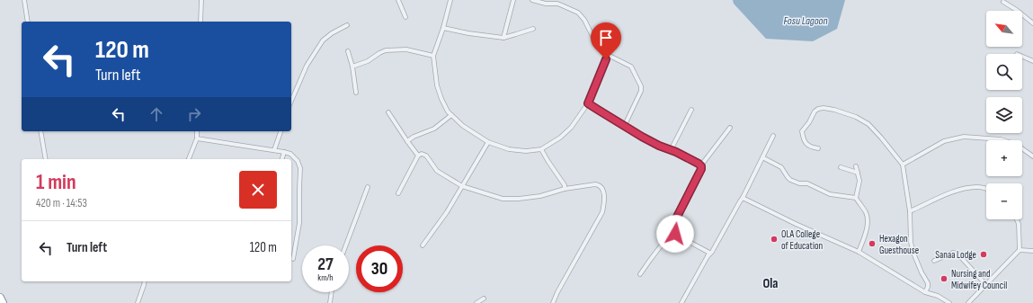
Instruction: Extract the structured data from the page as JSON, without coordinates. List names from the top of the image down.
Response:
{
  "districts": ["Ola"],
  "water": ["Fosu Lagoon"],
  "places": [
    "OLA College of Education",
    "Hexagon Guesthouse",
    "Sanaa Lodge",
    "Nursing and Midwifey Council"
  ],
  "north": "top left",
  "page": {
    "map_buttons": ["+", "−"],
    "turn": ["120 m", "Turn left"],
    "heading": ["1 min", "420 m · 14:53"],
    "list": [
      {
        "name": "Turn left",
        "value": "120 m"
      }
    ],
    "speed": "27 km/h",
    "limit": "30"
  }
}
